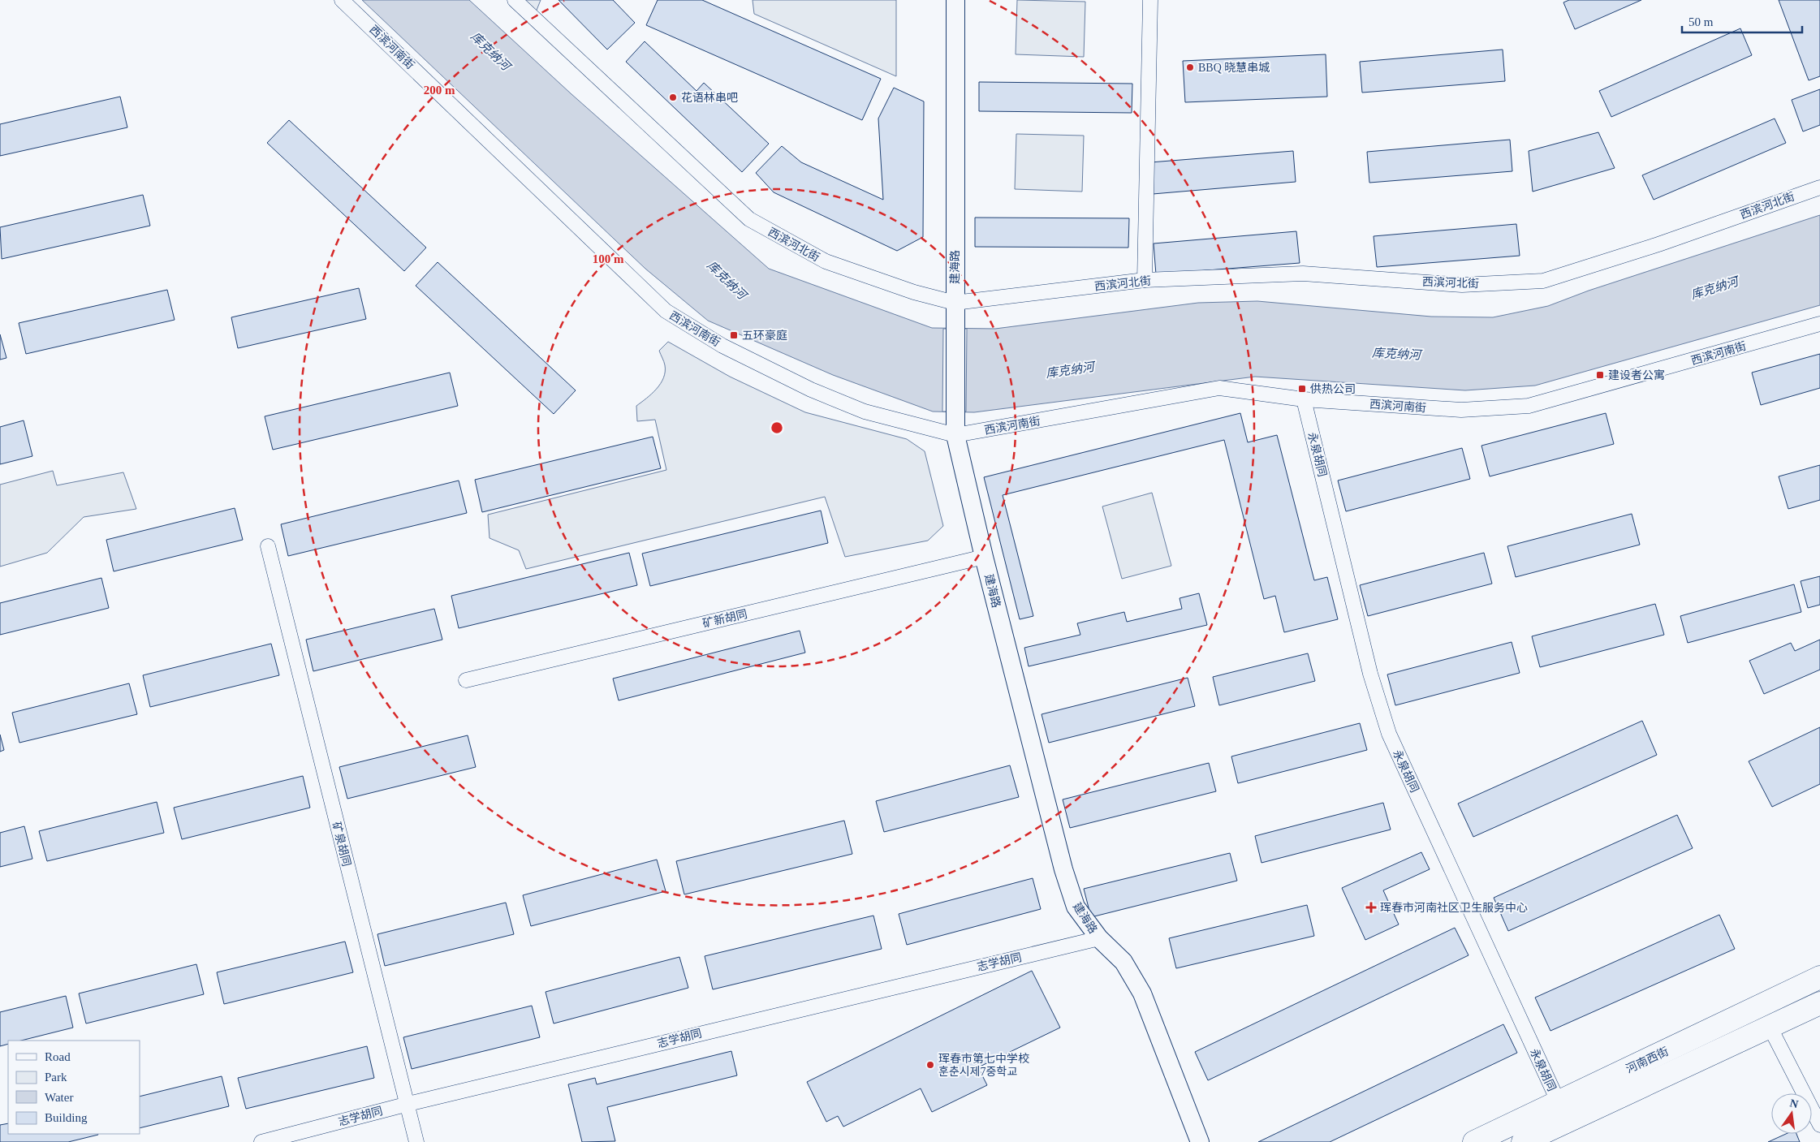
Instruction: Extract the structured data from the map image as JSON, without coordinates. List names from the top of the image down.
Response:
{
  "streets": {
    "main road": ["河南西街"],
    "street": [
      "西滨河南街",
      "西滨河北街",
      "建海路",
      "永泉胡同",
      "矿新胡同",
      "矿泉胡同",
      "志学胡同"
    ]
  },
  "crossings": [
    ["西滨河南街", "建海路"],
    ["西滨河南街", "永泉胡同"],
    ["西滨河北街", "建海路"],
    ["建海路", "矿新胡同"],
    ["建海路", "志学胡同"],
    ["永泉胡同", "河南西街"],
    ["矿泉胡同", "志学胡同"]
  ],
  "water": ["库克纳河"],
  "places": {
    "other": ["BBQ 晓慧串城", "花语林串吧", "珲春市第七中学校 훈춘시제7중학교"],
    "transit": ["五环豪庭", "建设者公寓", "供热公司"],
    "health": ["珲春市河南社区卫生服务中心"]
  },
  "legend": [
    "Road",
    "Park",
    "Water",
    "Building"
  ],
  "scale_bar": "50 m",
  "north": "top",
  "rings": ["200 m", "100 m"]
}
